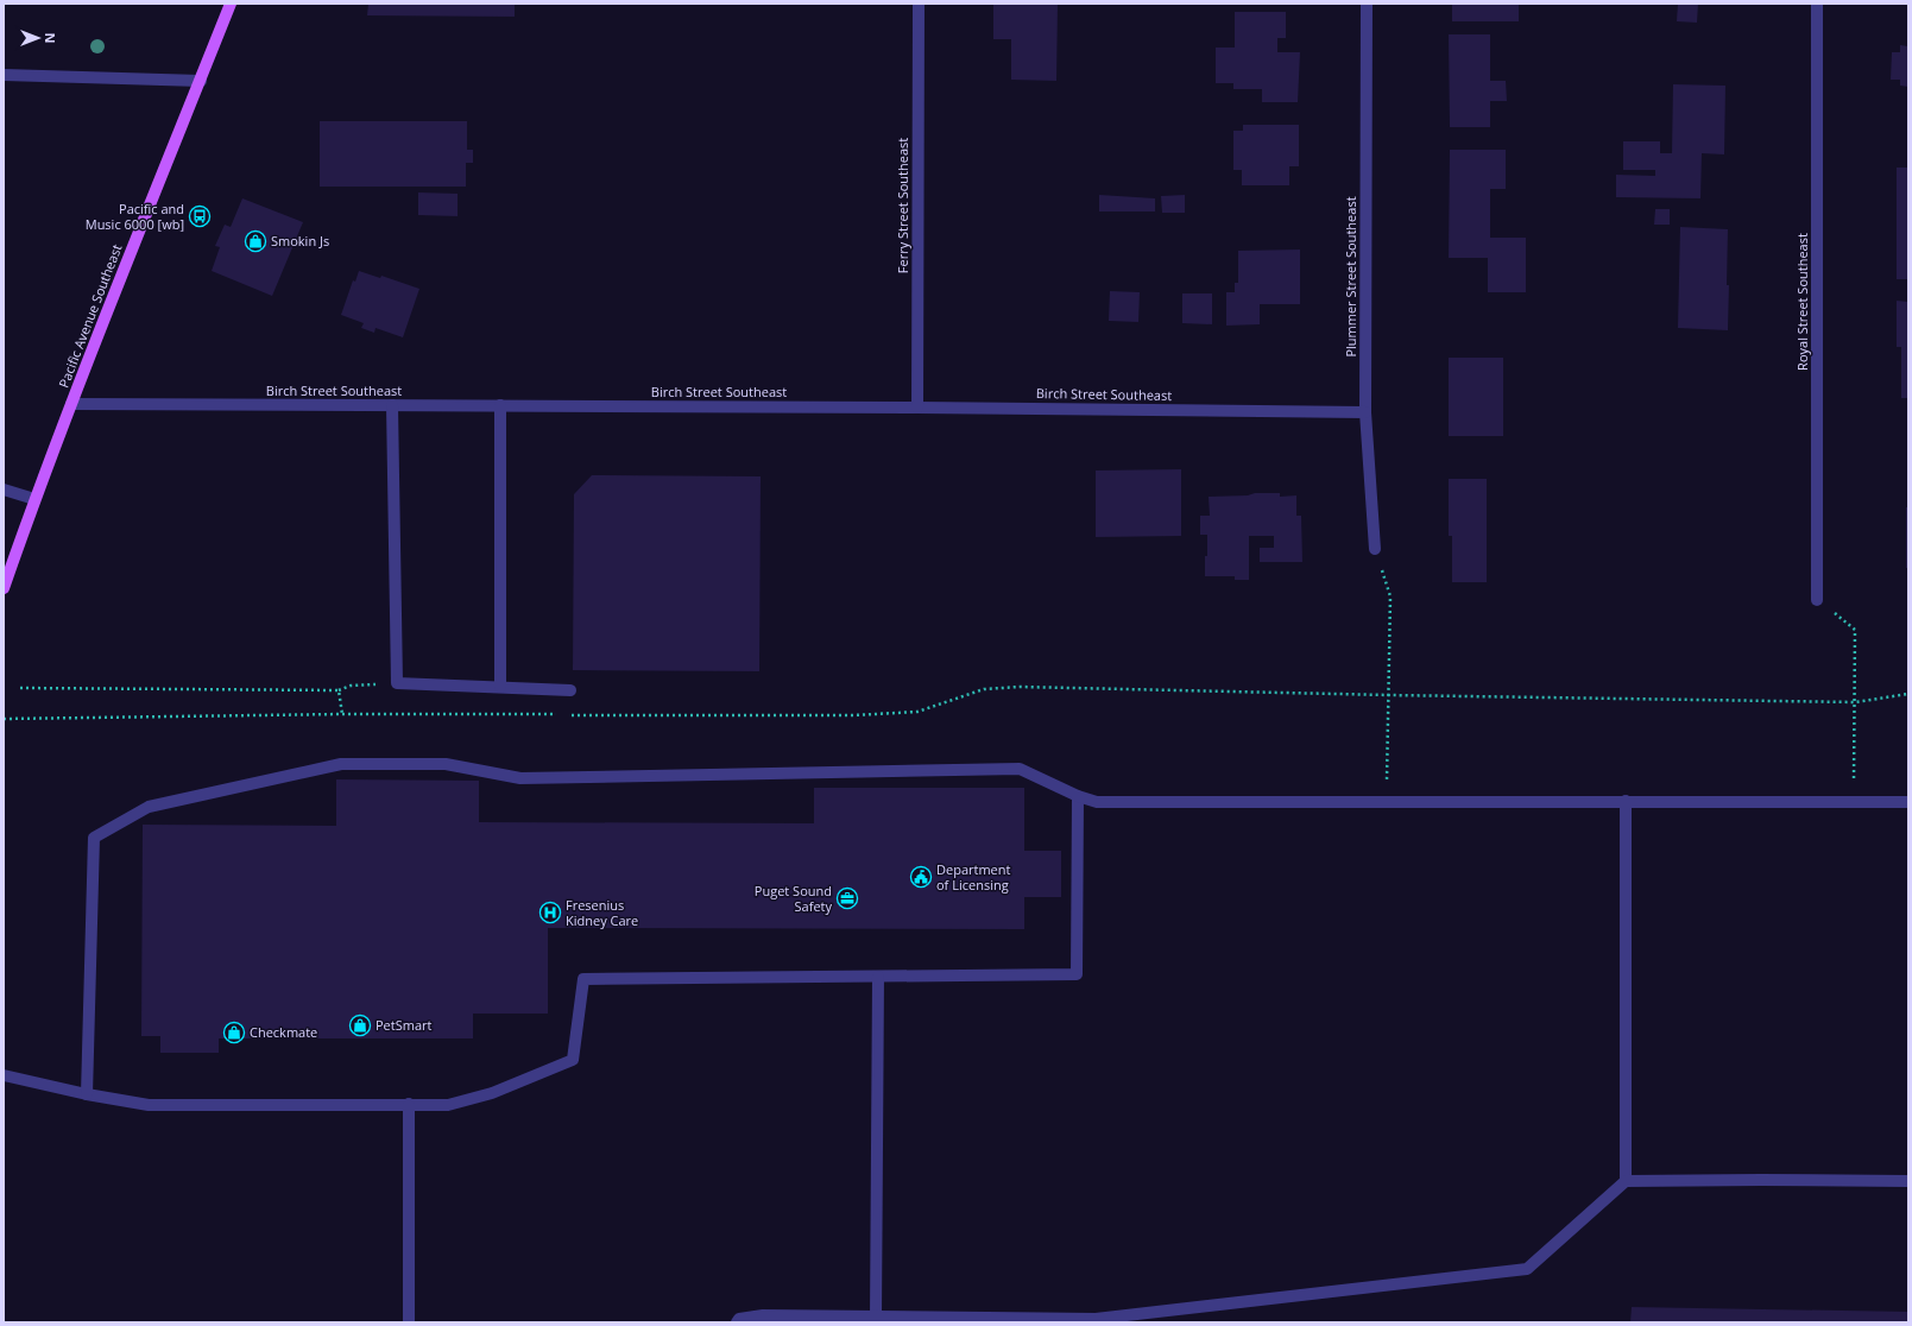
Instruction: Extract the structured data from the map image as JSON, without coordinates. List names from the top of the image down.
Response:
{
  "streets": {
    "main road": ["Pacific Avenue Southeast"],
    "street": [
      "Ferry Street Southeast",
      "Plummer Street Southeast",
      "Royal Street Southeast",
      "Birch Street Southeast"
    ]
  },
  "crossings": [
    ["Ferry Street Southeast", "Birch Street Southeast"],
    ["Plummer Street Southeast", "Birch Street Southeast"],
    ["Pacific Avenue Southeast", "Birch Street Southeast"]
  ],
  "places": {
    "bus stop": ["Pacific and Music 6000 [wb]"],
    "shop": ["Smokin Js", "PetSmart", "Checkmate"],
    "public building": ["Department of Licensing"],
    "office": ["Puget Sound Safety"],
    "hospital": ["Fresenius Kidney Care"]
  },
  "north": "right"
}
